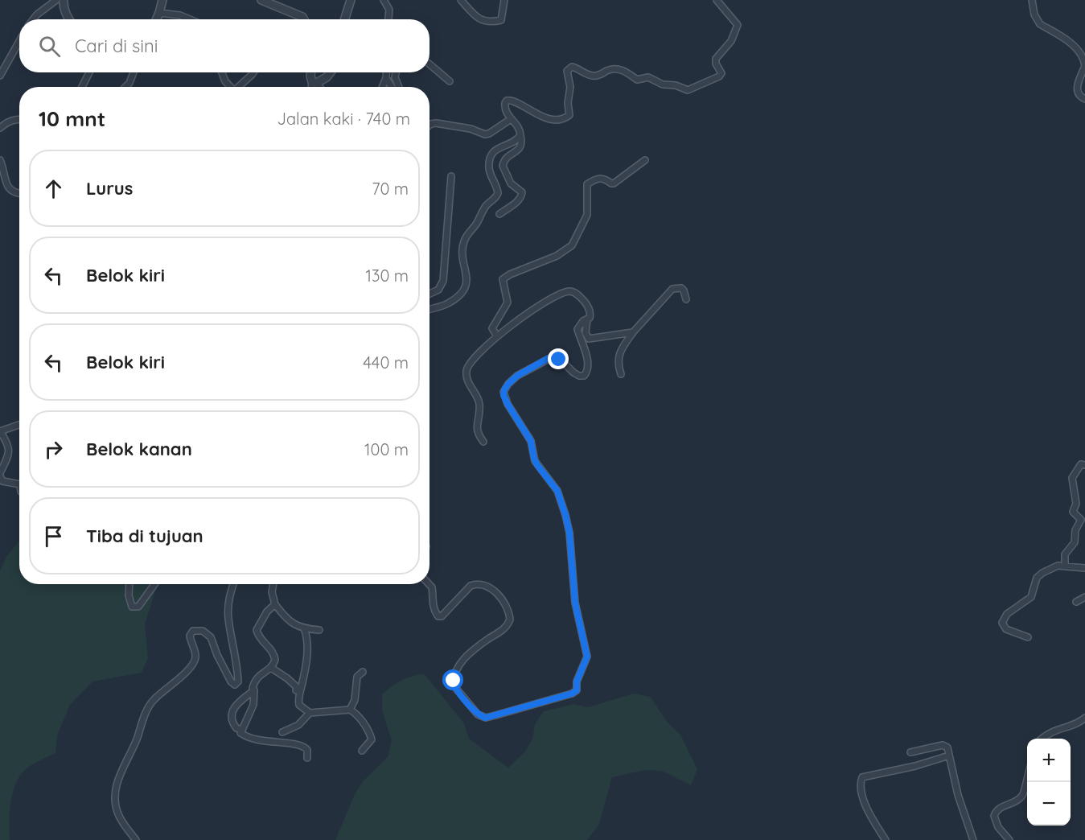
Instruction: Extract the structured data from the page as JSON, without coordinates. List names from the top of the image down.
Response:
{
  "page": {
    "search": "Cari di sini",
    "heading": ["10 mnt", "Jalan kaki · 740 m"],
    "list": [
      ["Lurus", "70 m"],
      ["Belok kiri", "130 m"],
      ["Belok kiri", "440 m"],
      ["Belok kanan", "100 m"],
      "Tiba di tujuan"
    ],
    "map_buttons": ["+", "−"]
  }
}
